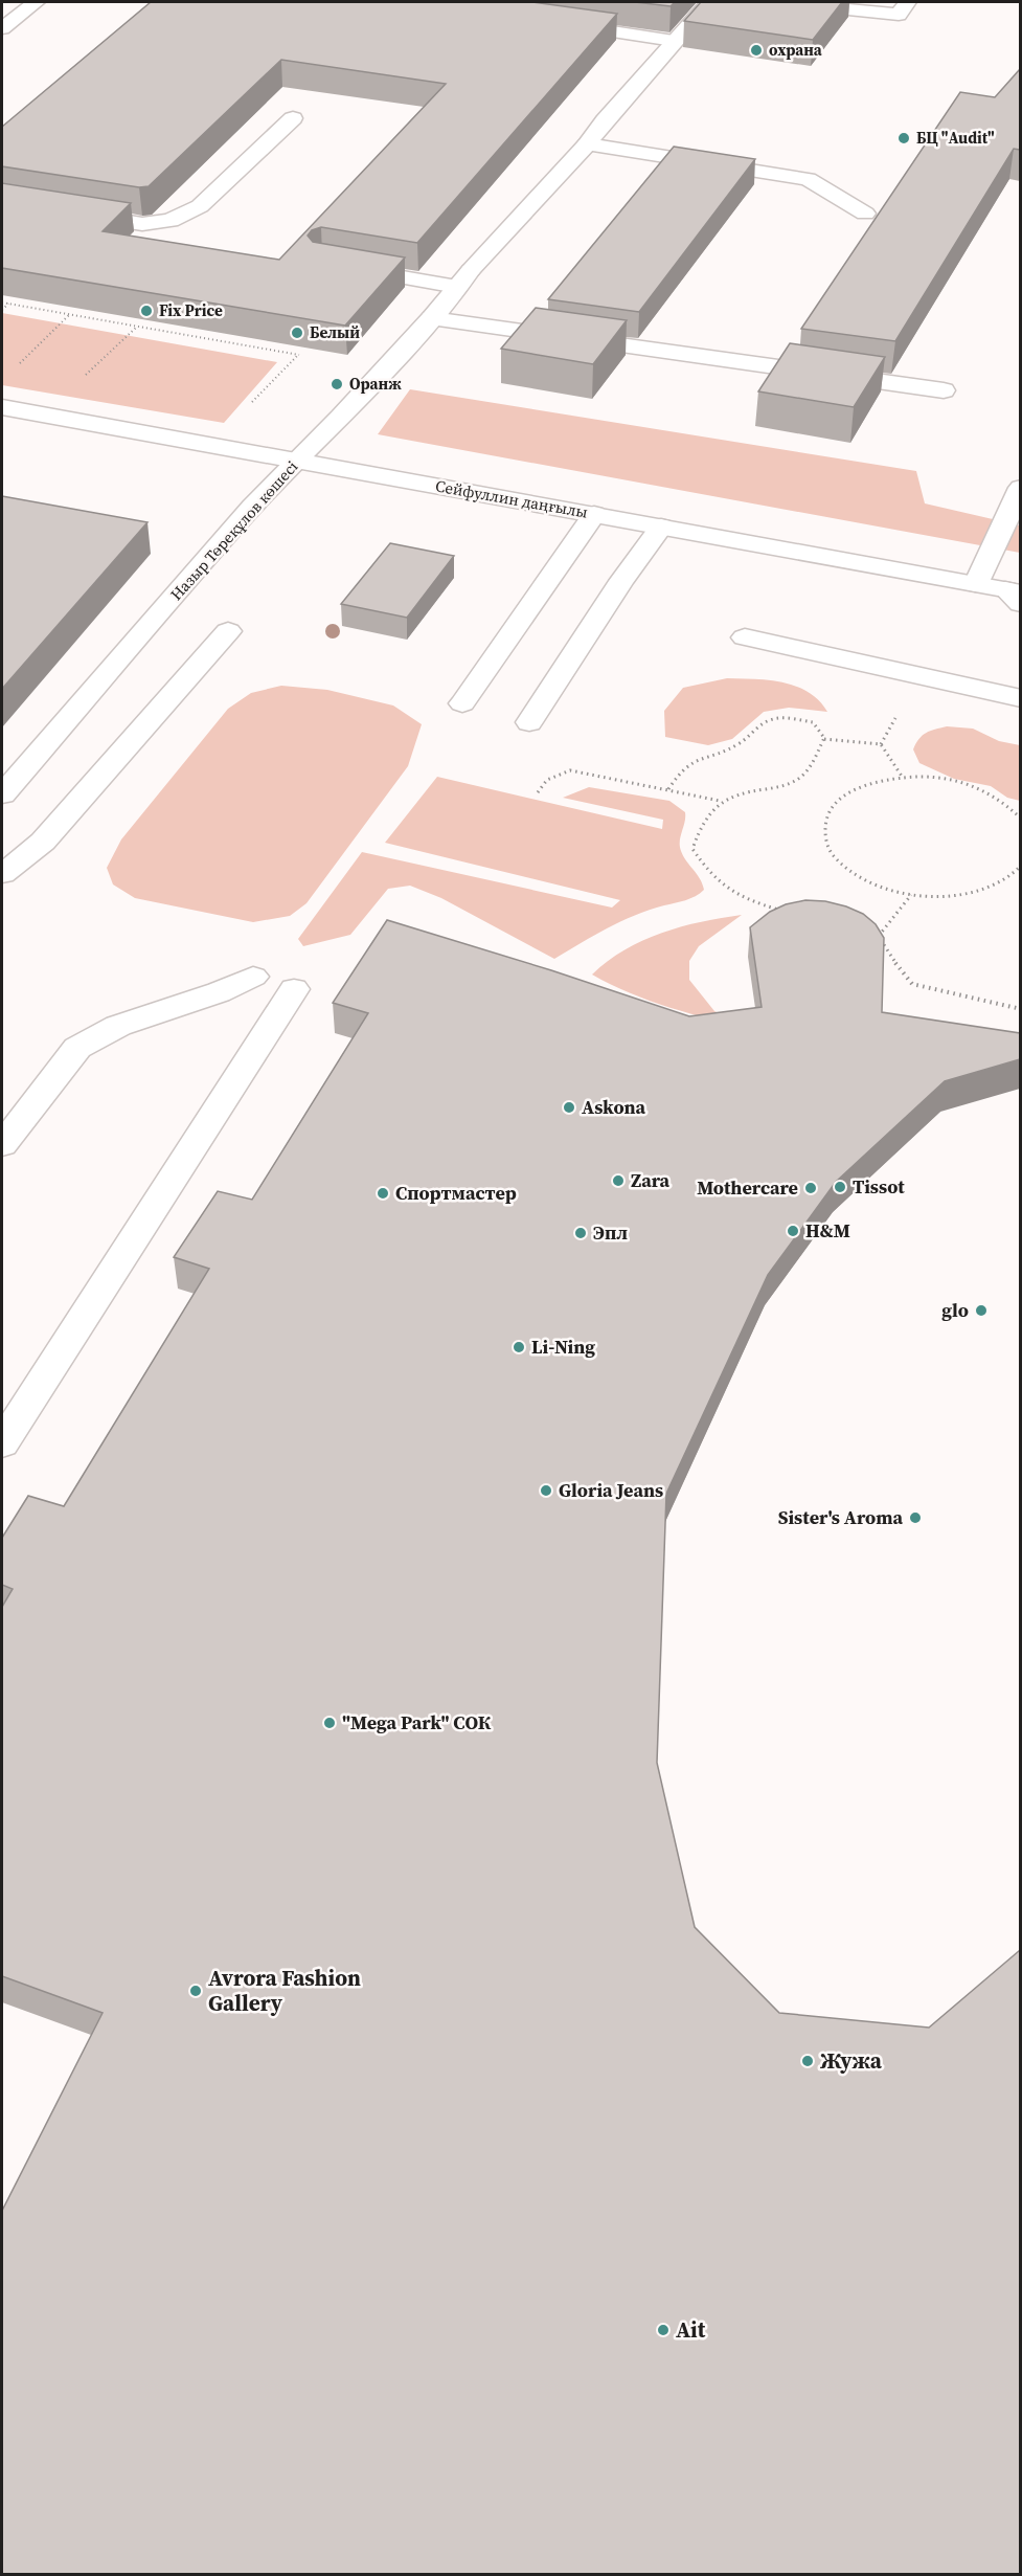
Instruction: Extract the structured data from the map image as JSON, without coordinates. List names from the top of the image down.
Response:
{
  "streets": {
    "street": ["Сейфуллин даңғылы", "Назыр Төреқұлов көшесі"]
  },
  "crossings": [
    ["Сейфуллин даңғылы", "Назыр Төреқұлов көшесі"]
  ],
  "places": [
    "охрана",
    "БЦ \"Audit\"",
    "Fix Price",
    "Белый",
    "Оранж",
    "Askona",
    "Zara",
    "Tissot",
    "Mothercare",
    "Спортмастер",
    "H&M",
    "Эпл",
    "glo",
    "Li-Ning",
    "Gloria Jeans",
    "Sister's Aroma",
    "\"Mega Park\" СОК",
    "Avrora Fashion Gallery",
    "Жужа",
    "Ait"
  ]
}
